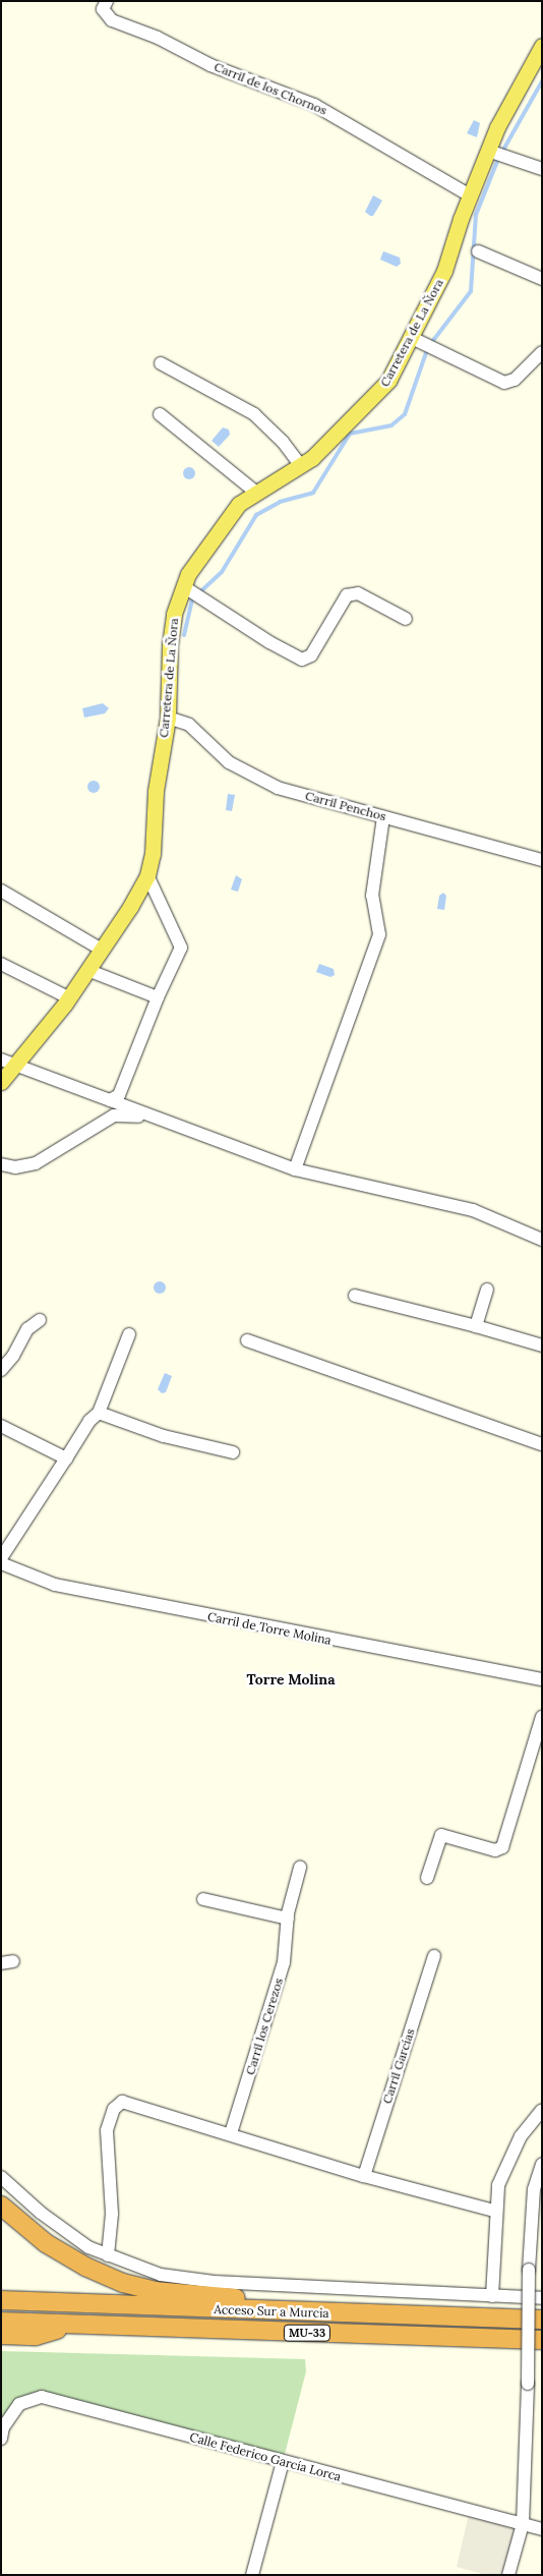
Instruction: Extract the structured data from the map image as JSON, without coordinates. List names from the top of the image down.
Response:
{
  "streets": {
    "highway": ["Acceso Sur a Murcia", "MU-33"],
    "main road": ["Carretera de La Ñora"],
    "street": [
      "Carril de los Chornos",
      "Carril Penchos",
      "Carril de Torre Molina",
      "Carril los Cerezos",
      "Carril Garcías",
      "Calle Federico García Lorca"
    ]
  },
  "crossings": [
    ["Carril de los Chornos", "Carretera de La Ñora"],
    ["Carretera de La Ñora", "Carril Penchos"]
  ],
  "districts": ["Torre Molina"]
}
